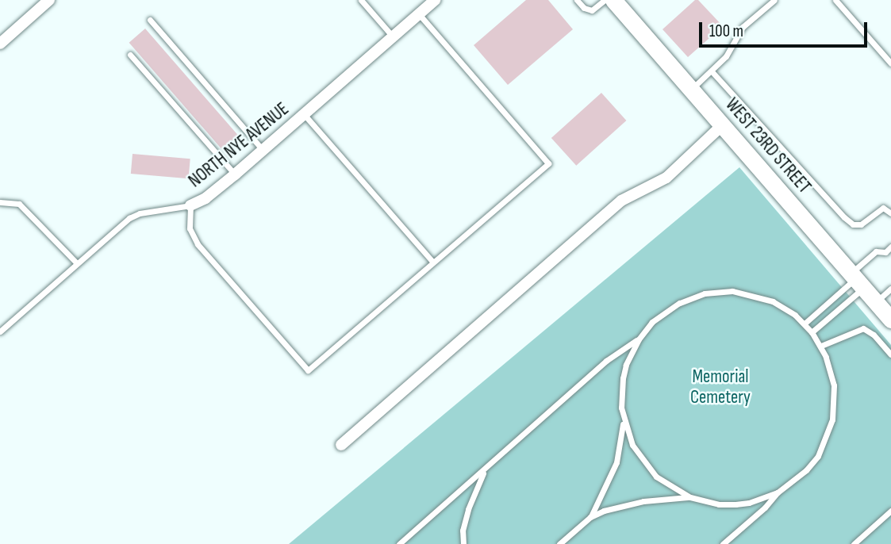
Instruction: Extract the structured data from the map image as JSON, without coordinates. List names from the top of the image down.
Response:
{
  "streets": {
    "main road": ["WEST 23RD STREET"],
    "street": ["NORTH NYE AVENUE"]
  },
  "parks": ["Memorial Cemetery"],
  "scale_bar": "100 m"
}
